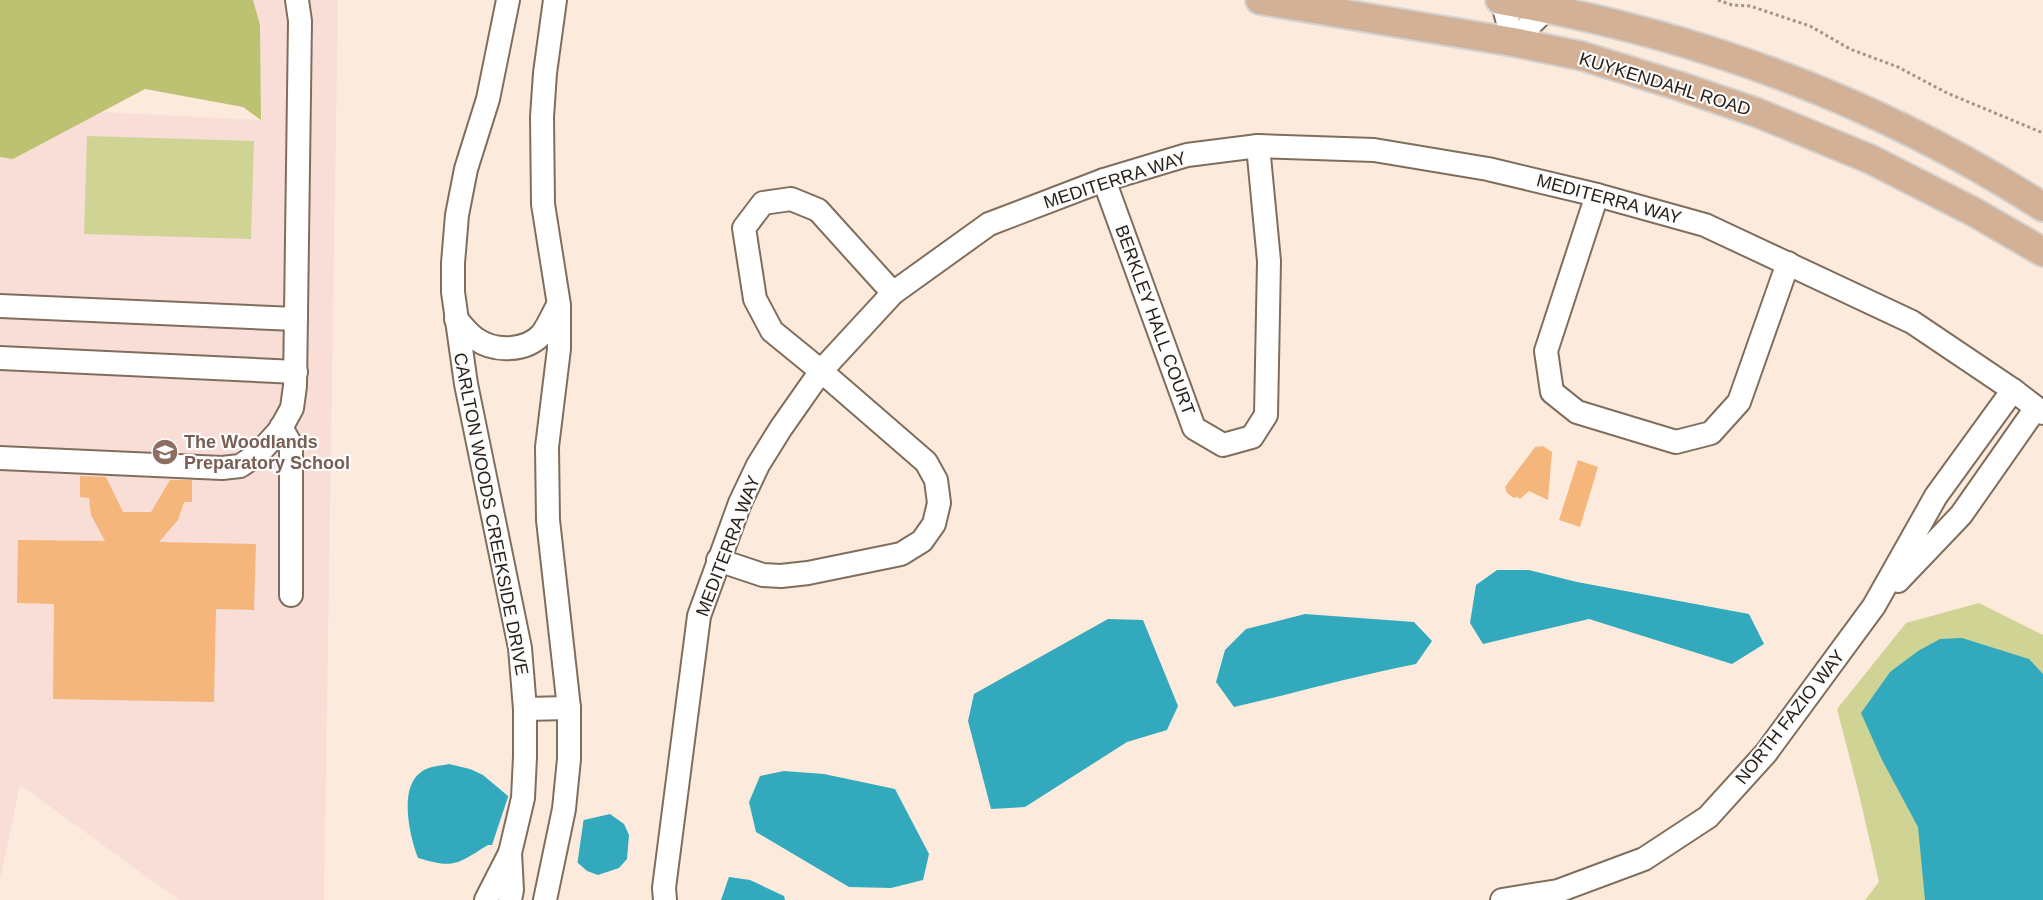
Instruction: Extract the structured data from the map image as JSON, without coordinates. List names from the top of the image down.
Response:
{
  "streets": {
    "main road": ["KUYKENDAHL ROAD"],
    "street": [
      "MEDITERRA WAY",
      "BERKLEY HALL COURT",
      "CARLTON WOODS CREEKSIDE DRIVE",
      "NORTH FAZIO WAY"
    ]
  },
  "crossings": [
    ["MEDITERRA WAY", "BERKLEY HALL COURT"],
    ["MEDITERRA WAY", "NORTH FAZIO WAY"]
  ],
  "places": {
    "school or university": ["The Woodlands Preparatory School"]
  }
}
